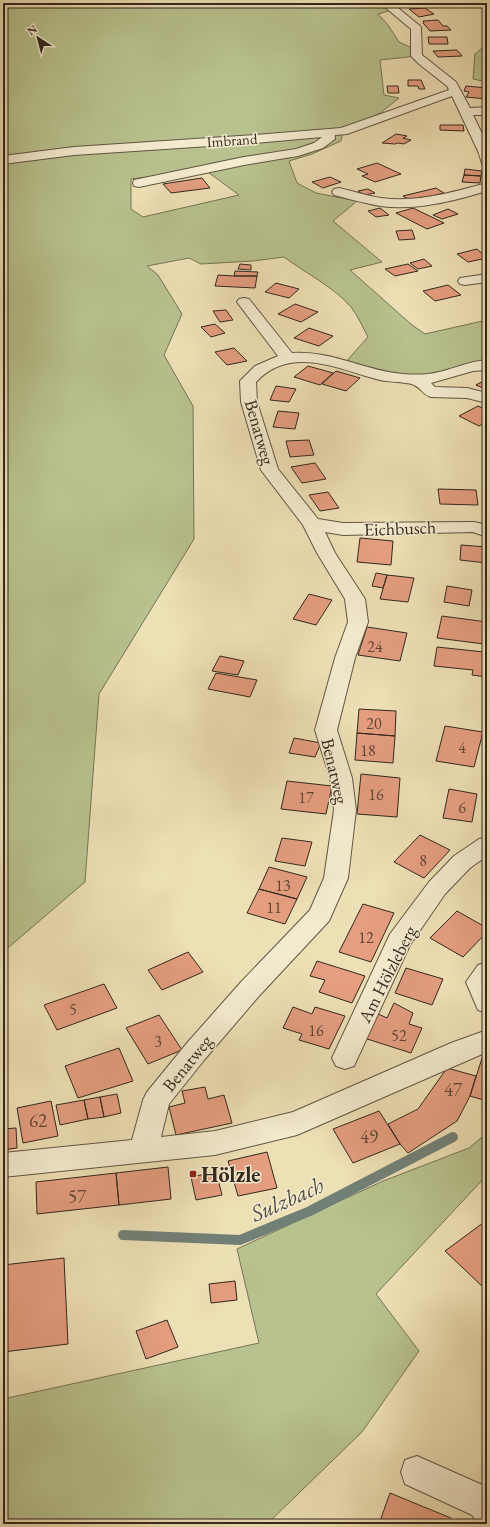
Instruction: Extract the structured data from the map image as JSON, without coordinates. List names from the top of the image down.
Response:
{
  "streets": {
    "street": [
      "Imbrand",
      "Benatweg",
      "Eichbusch",
      "Am Hölzleberg"
    ]
  },
  "crossings": [
    ["Benatweg", "Eichbusch"]
  ],
  "water": ["Sulzbach"],
  "places": {
    "transit": ["Hölzle"]
  },
  "house_numbers": [
    "24",
    "20",
    "4",
    "18",
    "16",
    "17",
    "6",
    "8",
    "13",
    "11",
    "12",
    "5",
    "16",
    "52",
    "3",
    "47",
    "62",
    "49",
    "57"
  ],
  "north": "top left"
}
